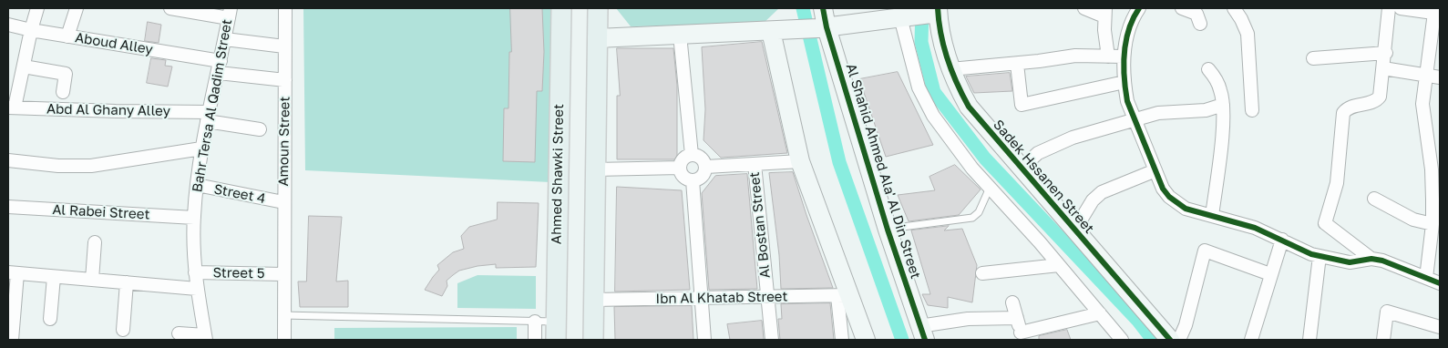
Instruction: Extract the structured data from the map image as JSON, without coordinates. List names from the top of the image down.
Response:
{
  "streets": {
    "main road": ["Ahmed Shawki Street"],
    "street": [
      "Aboud Alley",
      "Bahr Tersa Al Qadim Street",
      "Abd Al Ghany Alley",
      "Amoun Street",
      "Al Shahid Ahmed Ala' Al Din Street",
      "Sadek Hssanen Street",
      "Street 4",
      "Al Rabei Street",
      "Al Bostan Street",
      "Street 5",
      "Ibn Al Khatab Street"
    ]
  },
  "crossings": [
    ["Aboud Alley", "Bahr Tersa Al Qadim Street"],
    ["Aboud Alley", "Amoun Street"],
    ["Bahr Tersa Al Qadim Street", "Abd Al Ghany Alley"],
    ["Bahr Tersa Al Qadim Street", "Street 4"],
    ["Bahr Tersa Al Qadim Street", "Al Rabei Street"],
    ["Bahr Tersa Al Qadim Street", "Street 5"],
    ["Amoun Street", "Street 4"],
    ["Amoun Street", "Street 5"],
    ["Al Bostan Street", "Ibn Al Khatab Street"]
  ]
}
